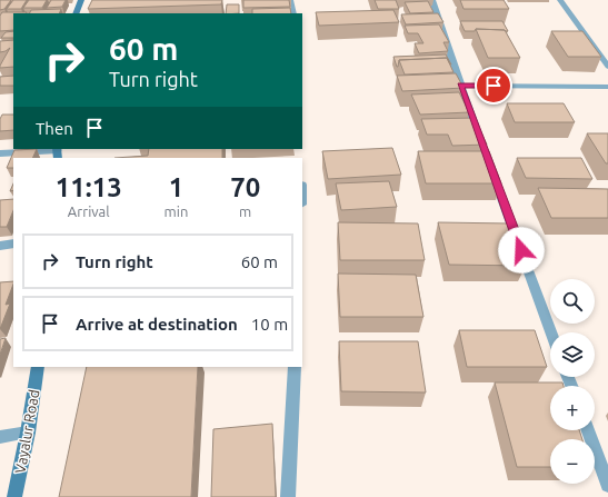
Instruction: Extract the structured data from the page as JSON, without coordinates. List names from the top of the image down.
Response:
{
  "streets": {
    "main road": ["Vayalur Road"]
  },
  "page": {
    "turn": ["60 m", "Turn right"],
    "then": "Then",
    "eta": [
      "11:13",
      "Arrival",
      "1",
      "min",
      "70",
      "m"
    ],
    "list": [
      {
        "name": "Turn right",
        "value": "60 m"
      },
      {
        "name": "Arrive at destination",
        "value": "10 m"
      }
    ],
    "map_buttons": ["+", "−"]
  }
}
